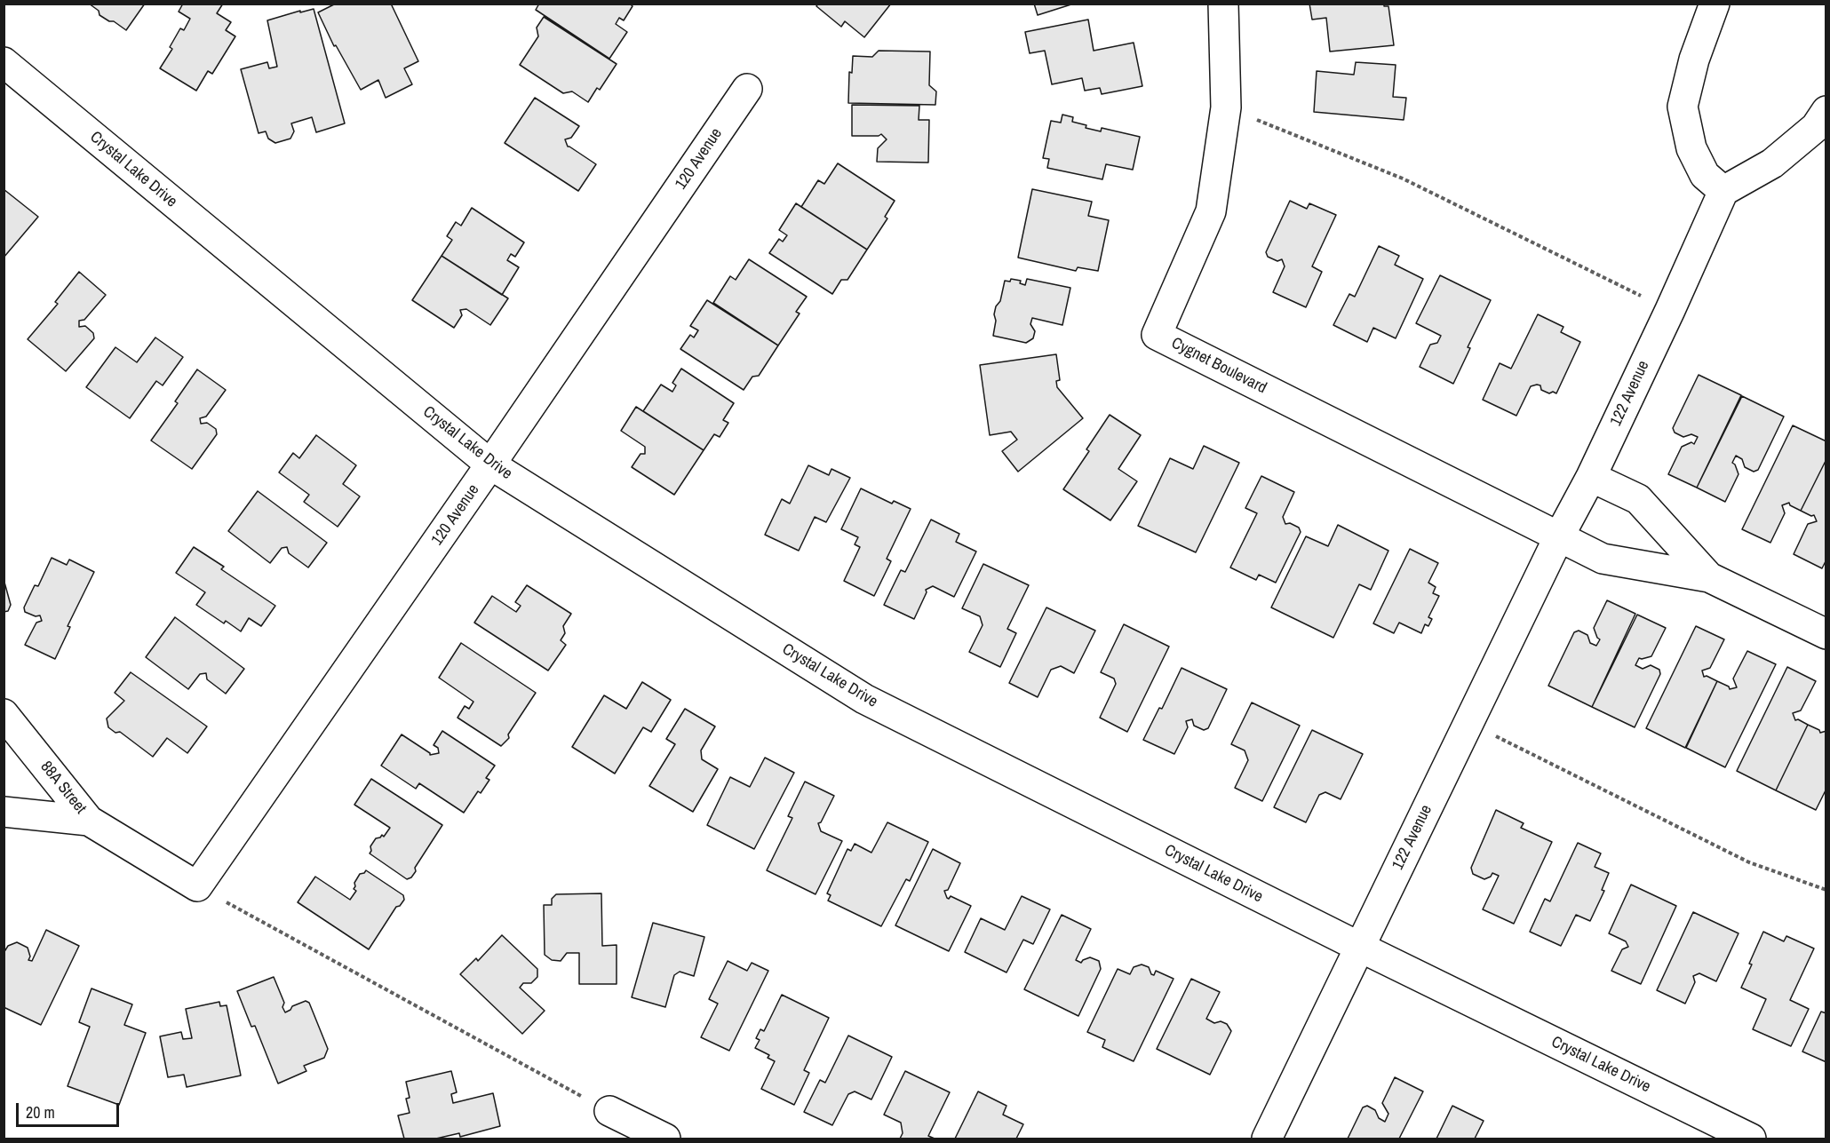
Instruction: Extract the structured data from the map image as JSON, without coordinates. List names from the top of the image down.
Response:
{
  "streets": {
    "street": [
      "120 Avenue",
      "Crystal Lake Drive",
      "Cygnet Boulevard",
      "122 Avenue",
      "88A Street"
    ]
  },
  "crossings": [
    ["120 Avenue", "Crystal Lake Drive"],
    ["Crystal Lake Drive", "122 Avenue"],
    ["Cygnet Boulevard", "122 Avenue"]
  ],
  "scale_bar": "20 m"
}
